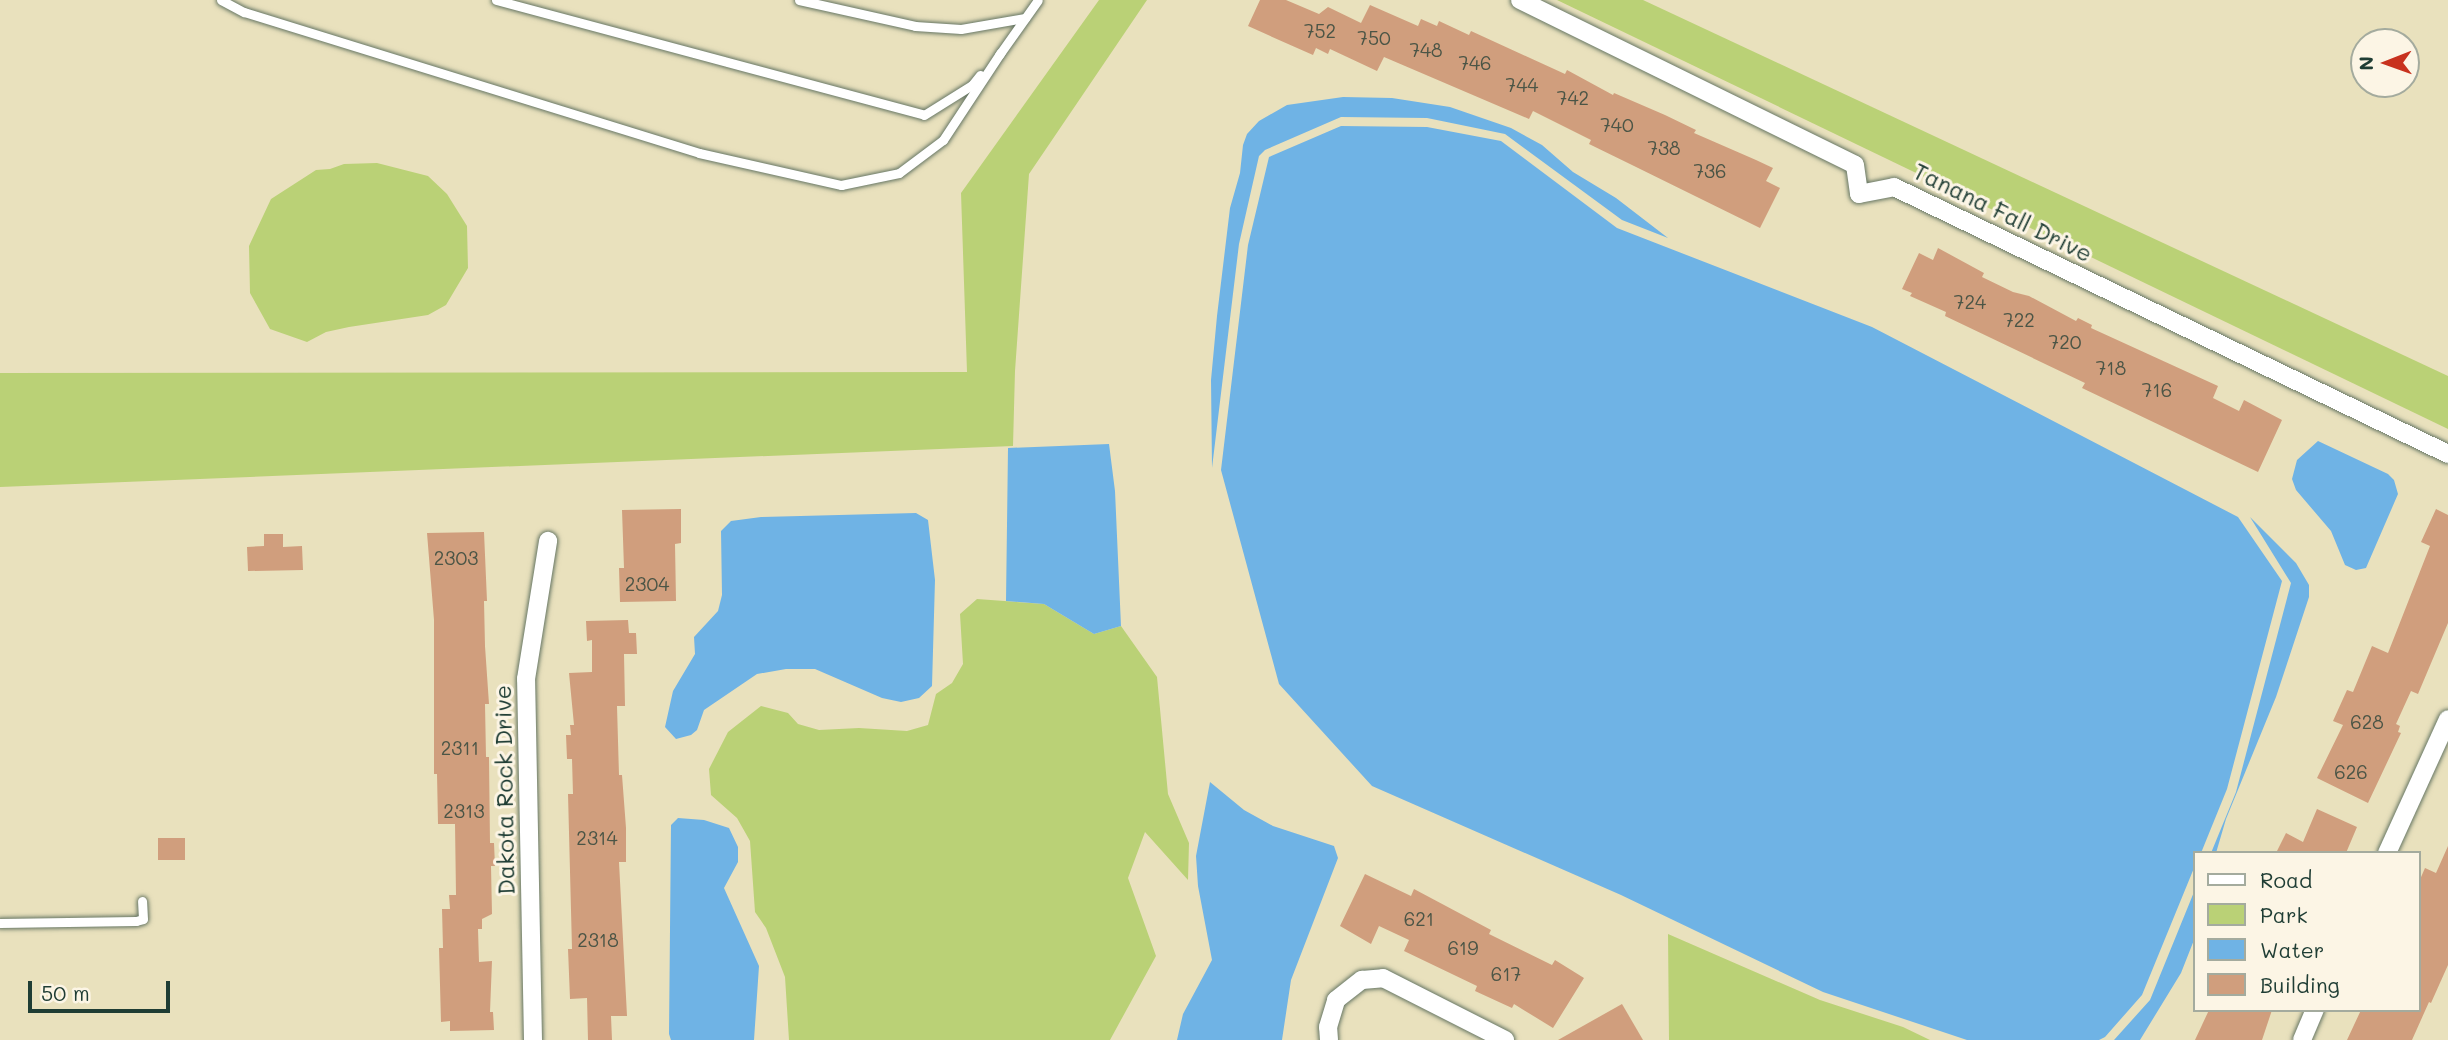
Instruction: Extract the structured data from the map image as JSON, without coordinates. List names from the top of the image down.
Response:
{
  "streets": {
    "street": ["Tanana Fall Drive", "Dakota Rock Drive"]
  },
  "house_numbers": [
    "752",
    "750",
    "748",
    "746",
    "744",
    "742",
    "740",
    "738",
    "736",
    "724",
    "722",
    "720",
    "718",
    "716",
    "2303",
    "2304",
    "628",
    "2311",
    "626",
    "2313",
    "2314",
    "621",
    "2318",
    "619",
    "617"
  ],
  "legend": [
    "Road",
    "Park",
    "Water",
    "Building"
  ],
  "scale_bar": "50 m",
  "north": "left"
}
